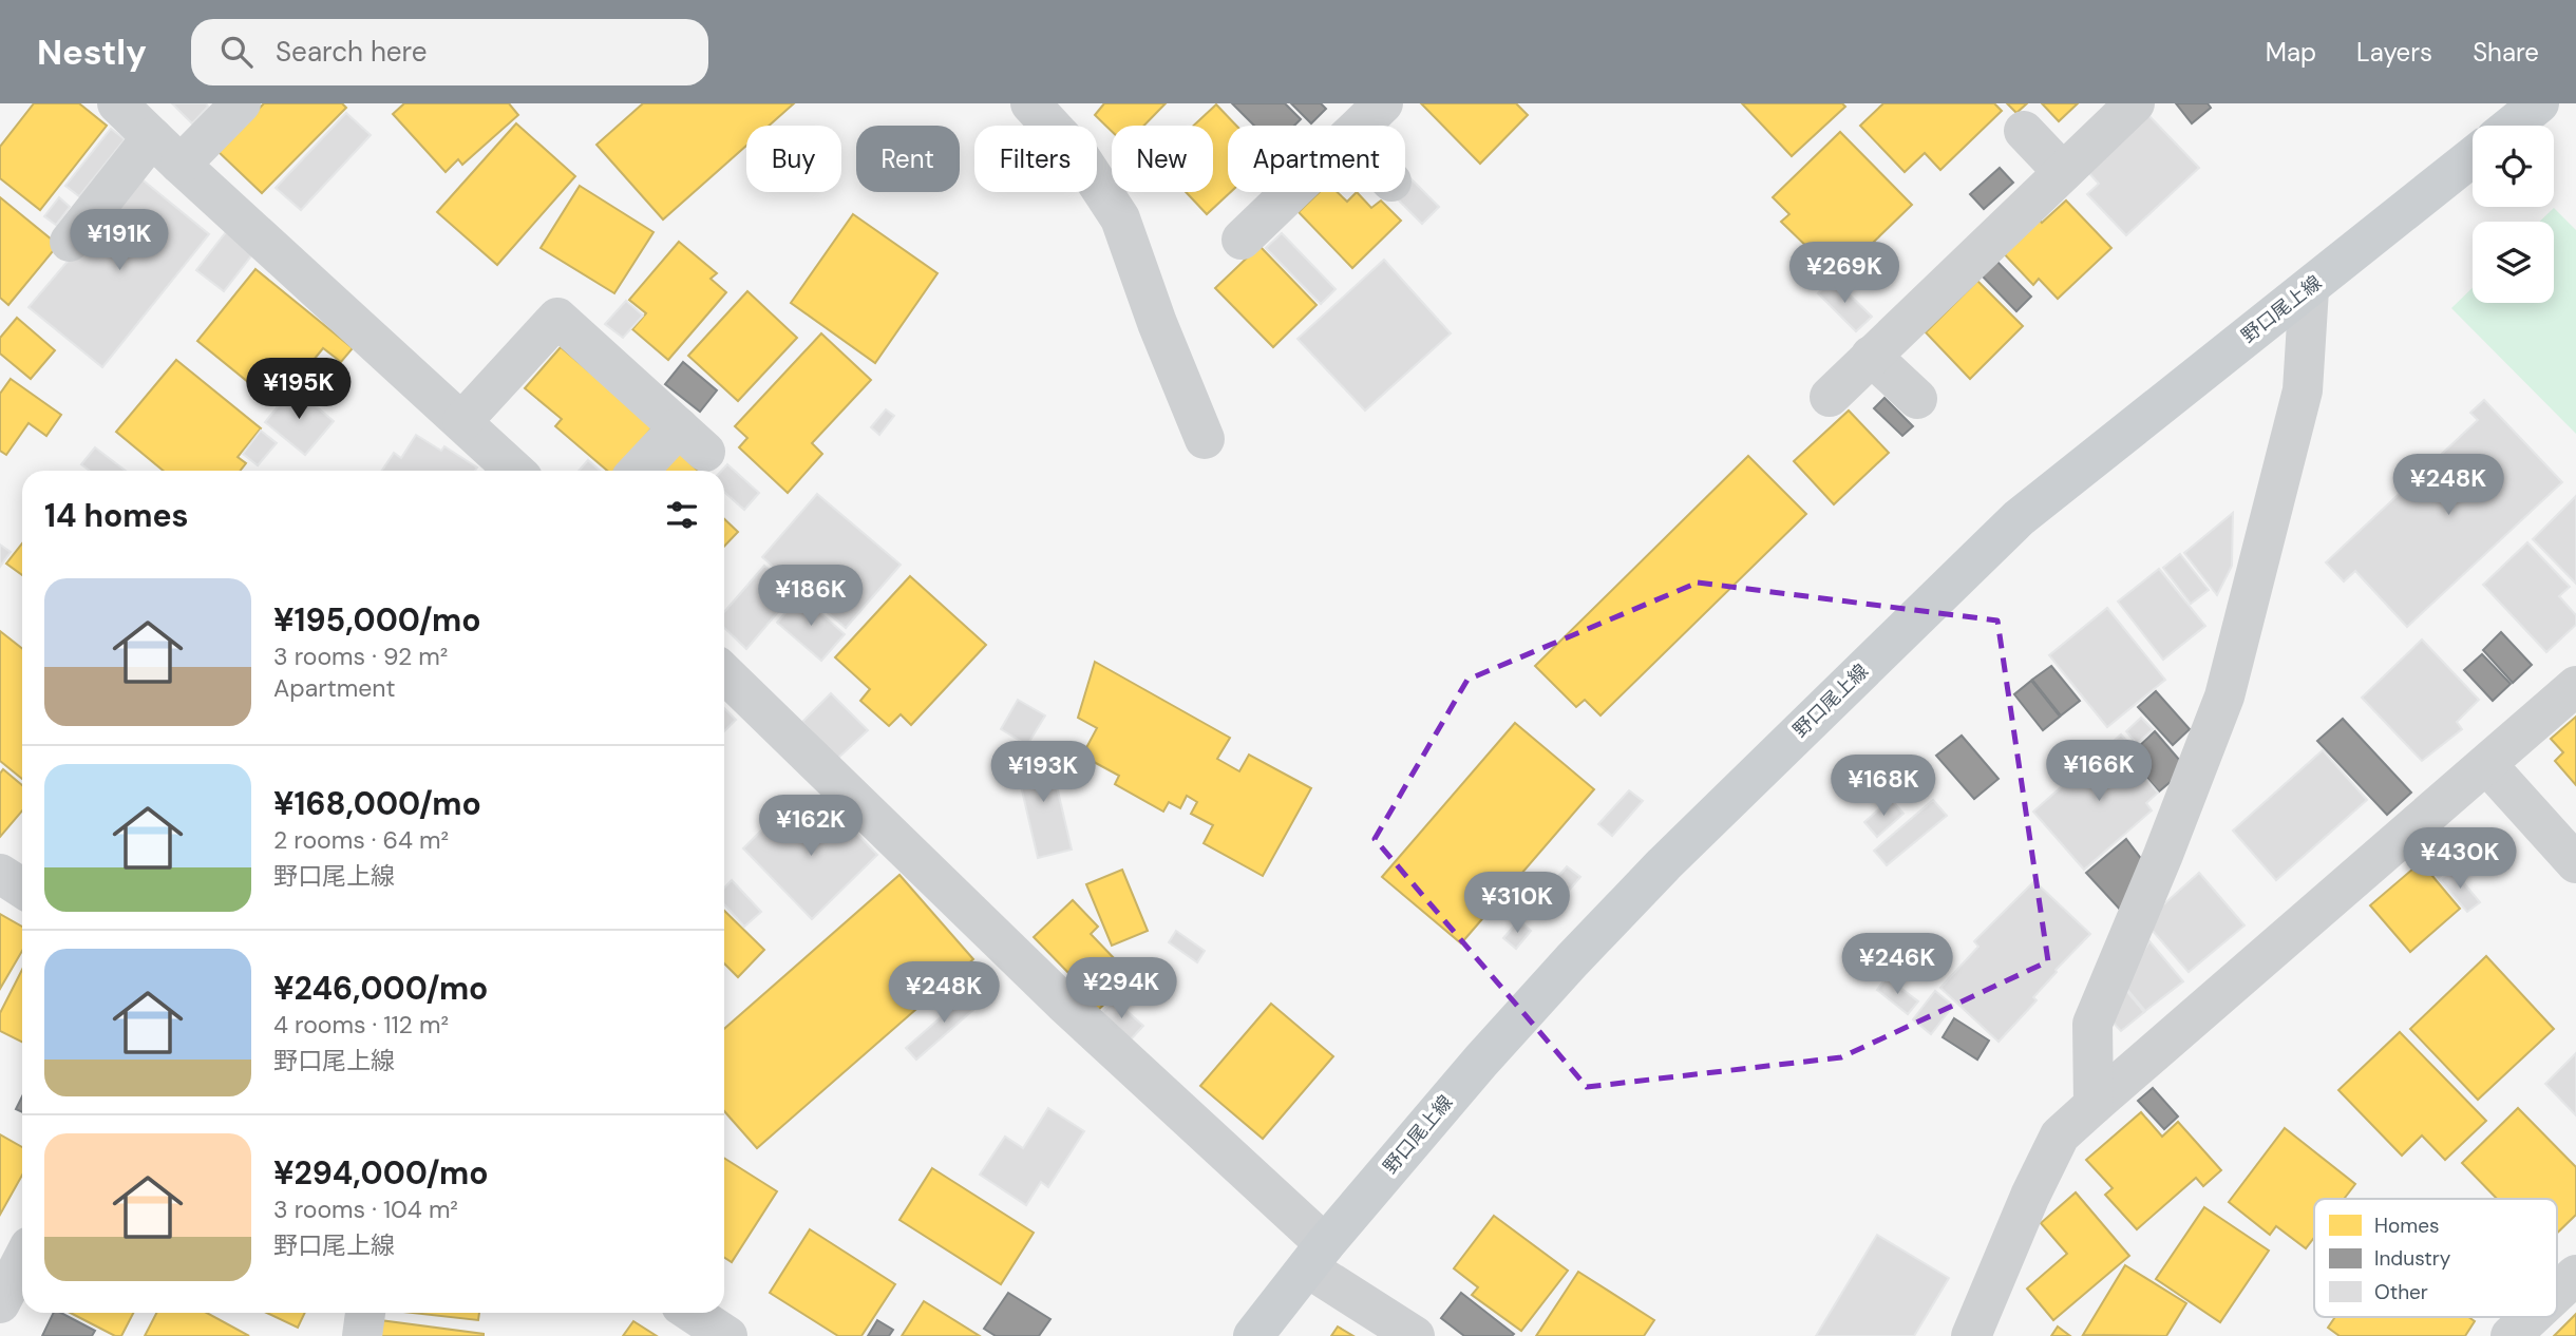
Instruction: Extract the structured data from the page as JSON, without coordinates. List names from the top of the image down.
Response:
{
  "streets": {
    "main road": ["野口尾上線"]
  },
  "legend": ["Homes", "Industry", "Other"],
  "page": {
    "header": "Nestly",
    "search": "Search here",
    "nav": ["Map", "Layers", "Share"],
    "chip": [
      "Buy",
      "Rent",
      "Filters",
      "New",
      "Apartment"
    ],
    "price": [
      "¥191K",
      "¥269K",
      "¥195K",
      "¥248K",
      "¥186K",
      "¥166K",
      "¥193K",
      "¥168K",
      "¥162K",
      "¥430K",
      "¥310K",
      "¥246K",
      "¥294K",
      "¥248K"
    ],
    "heading": "14 homes",
    "list": [
      {
        "name": "¥195,000/mo",
        "note": "3 rooms · 92 m² · Apartment"
      },
      {
        "name": "¥168,000/mo",
        "note": "2 rooms · 64 m² · 野口尾上線"
      },
      {
        "name": "¥246,000/mo",
        "note": "4 rooms · 112 m² · 野口尾上線"
      },
      {
        "name": "¥294,000/mo",
        "note": "3 rooms · 104 m² · 野口尾上線"
      }
    ]
  }
}
